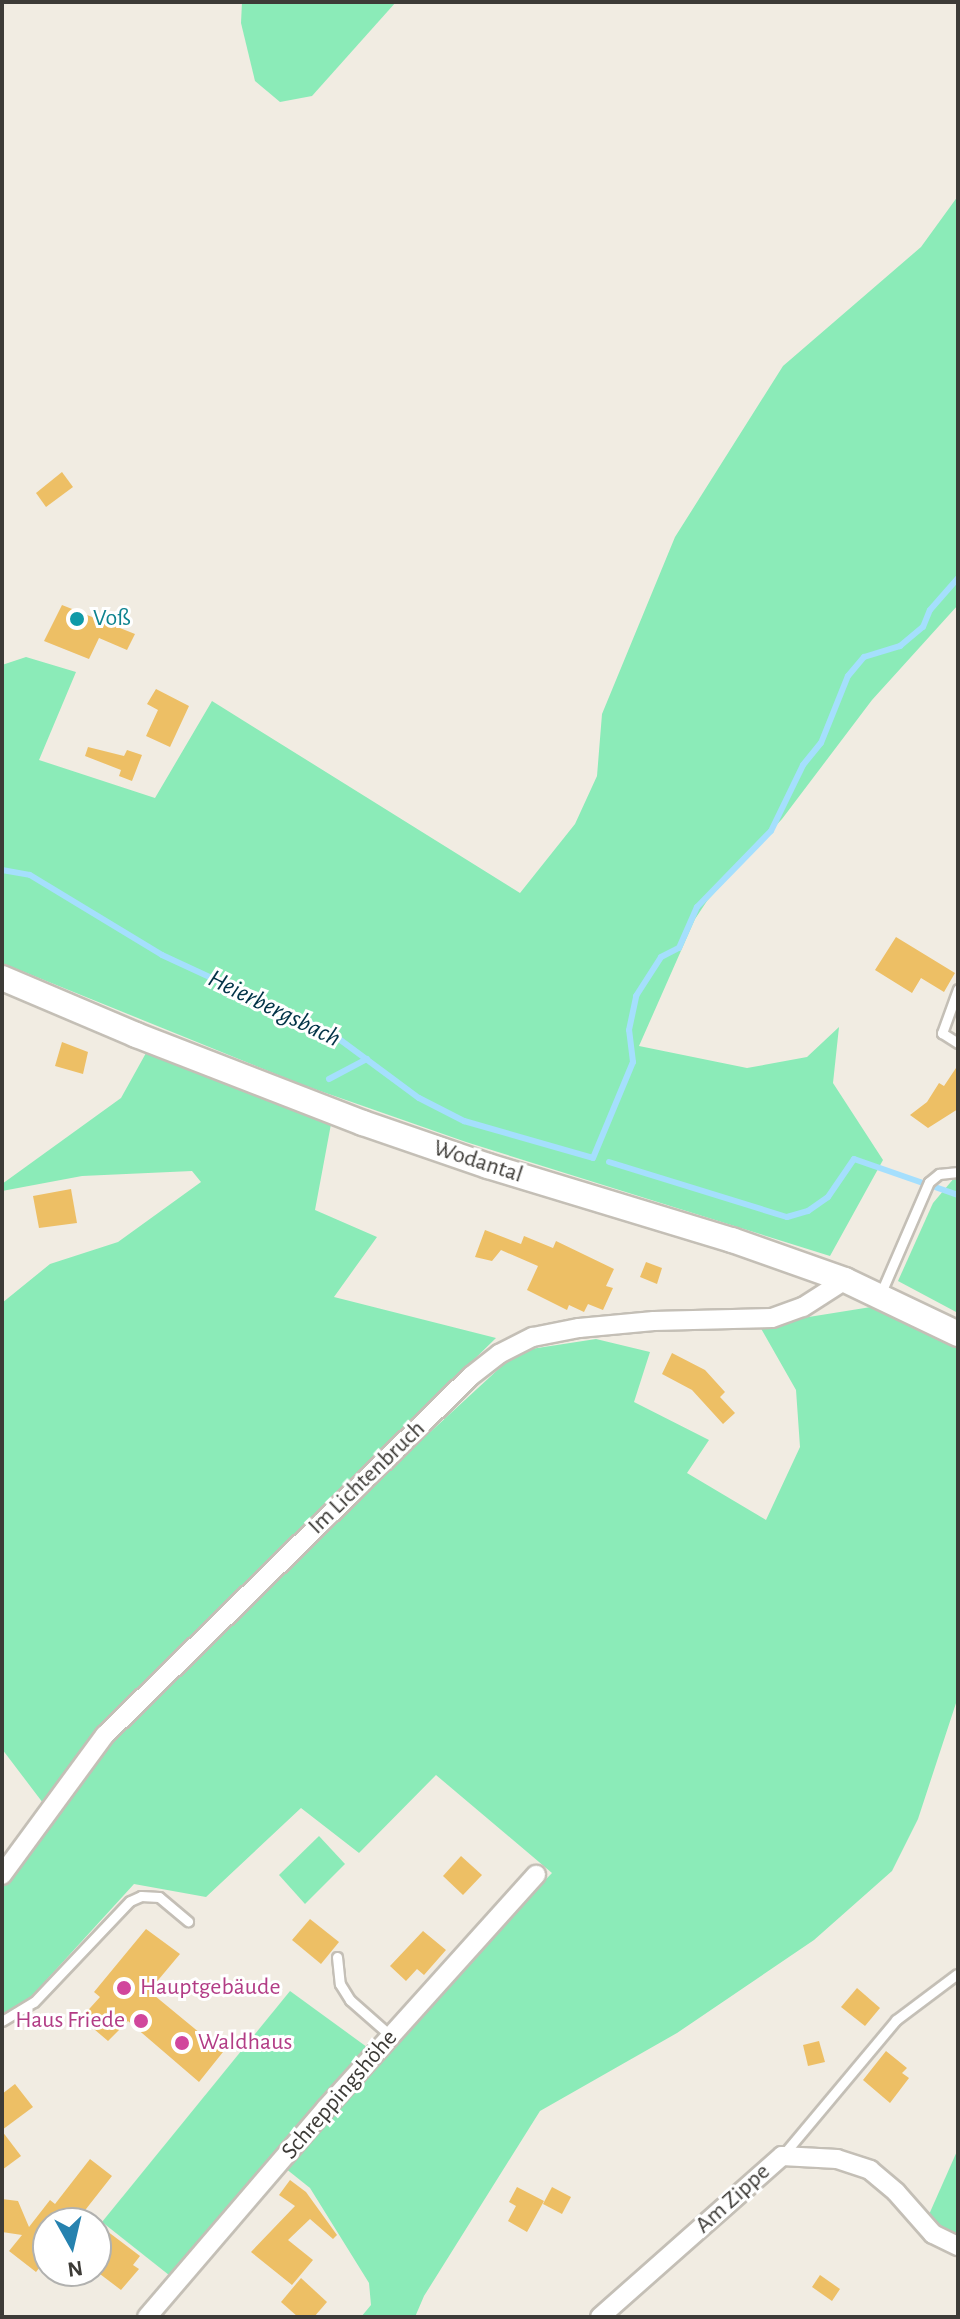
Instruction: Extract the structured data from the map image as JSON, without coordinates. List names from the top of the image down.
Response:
{
  "streets": {
    "main road": ["Wodantal"],
    "street": ["Im Lichtenbruch", "Schreppingshöhe", "Am Zippe"]
  },
  "crossings": [
    ["Wodantal", "Im Lichtenbruch"]
  ],
  "water": ["Heierbergsbach"],
  "places": [
    "Voß",
    "Hauptgebäude",
    "Haus Friede",
    "Waldhaus"
  ],
  "north": "bottom"
}
